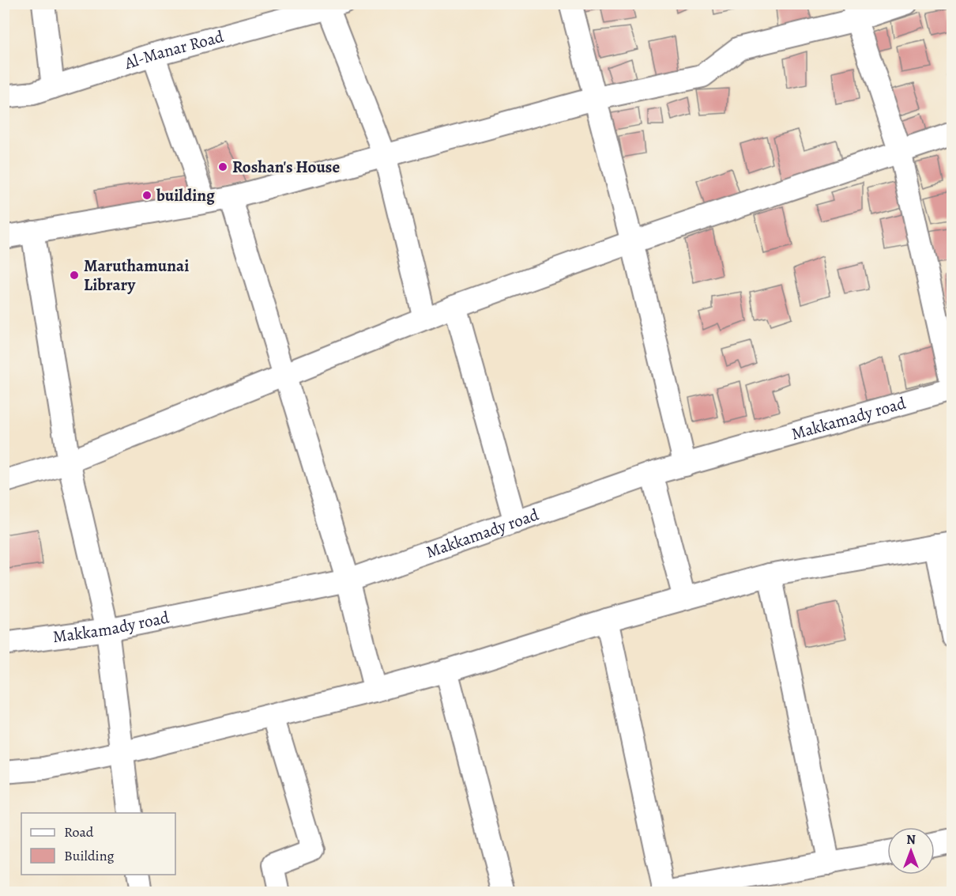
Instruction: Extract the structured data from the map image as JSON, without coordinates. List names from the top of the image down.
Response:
{
  "streets": {
    "street": ["Al-Manar Road", "Makkamady road"]
  },
  "places": ["Roshan's House", "building", "Maruthamunai Library"],
  "legend": ["Road", "Building"],
  "north": "top"
}
